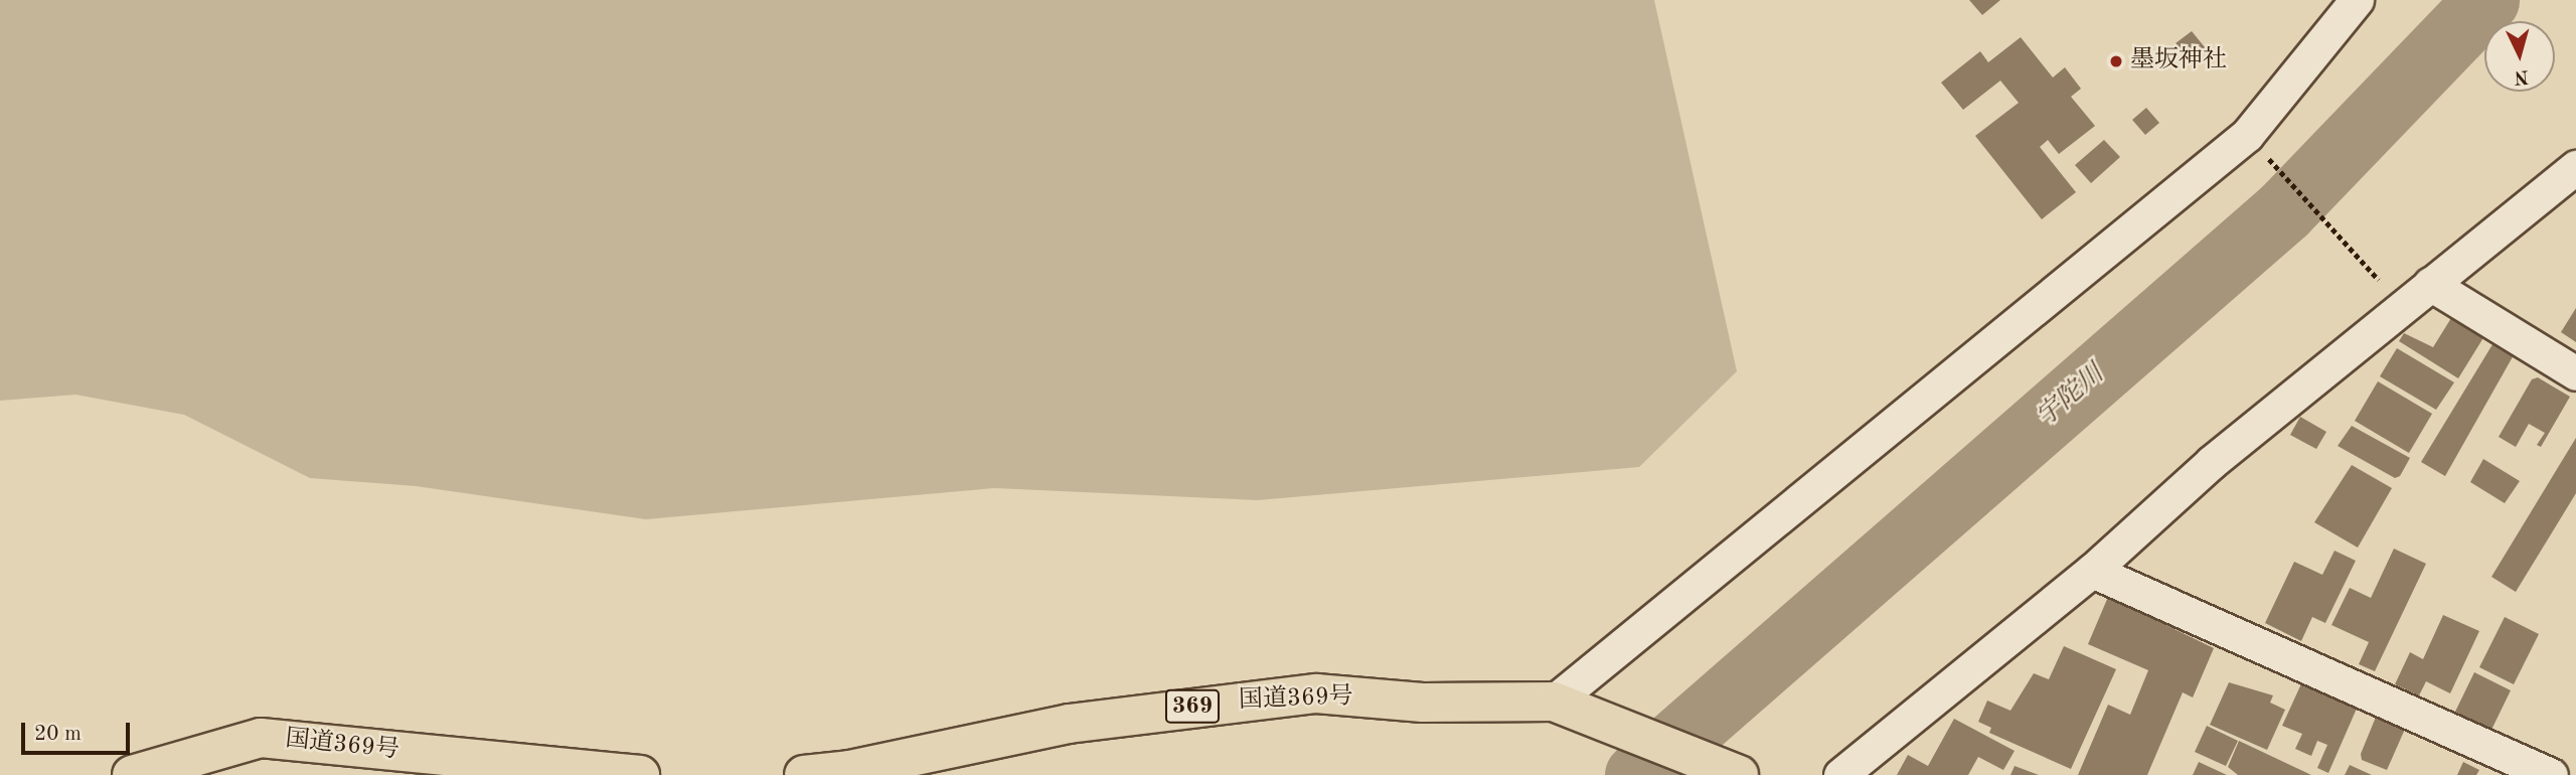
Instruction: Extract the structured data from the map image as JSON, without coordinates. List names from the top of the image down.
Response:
{
  "streets": {
    "highway": ["国道369号", "369"]
  },
  "water": ["宇陀川"],
  "places": ["墨坂神社"],
  "scale_bar": "20 m",
  "north": "bottom"
}
